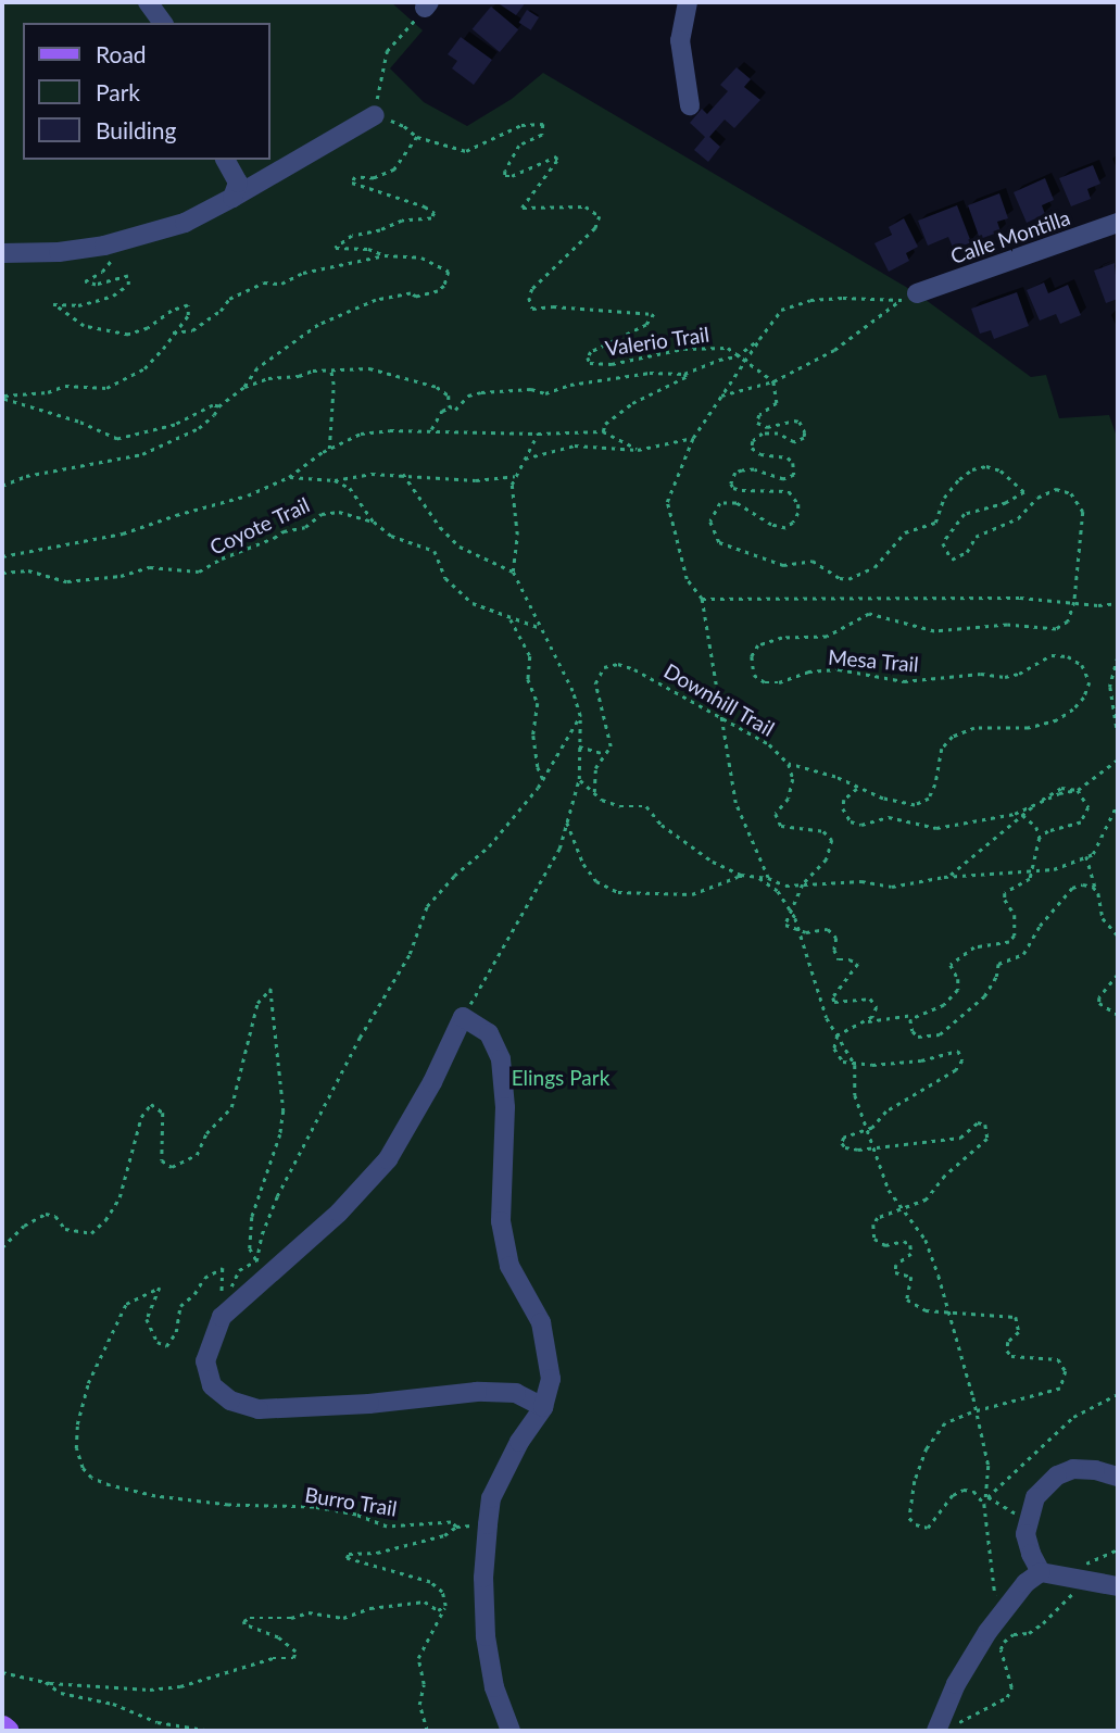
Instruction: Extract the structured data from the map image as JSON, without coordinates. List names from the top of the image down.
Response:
{
  "streets": {
    "street": ["Calle Montilla"],
    "path": [
      "Valerio Trail",
      "Coyote Trail",
      "Mesa Trail",
      "Downhill Trail",
      "Burro Trail"
    ]
  },
  "parks": ["Elings Park"],
  "legend": ["Road", "Park", "Building"]
}
